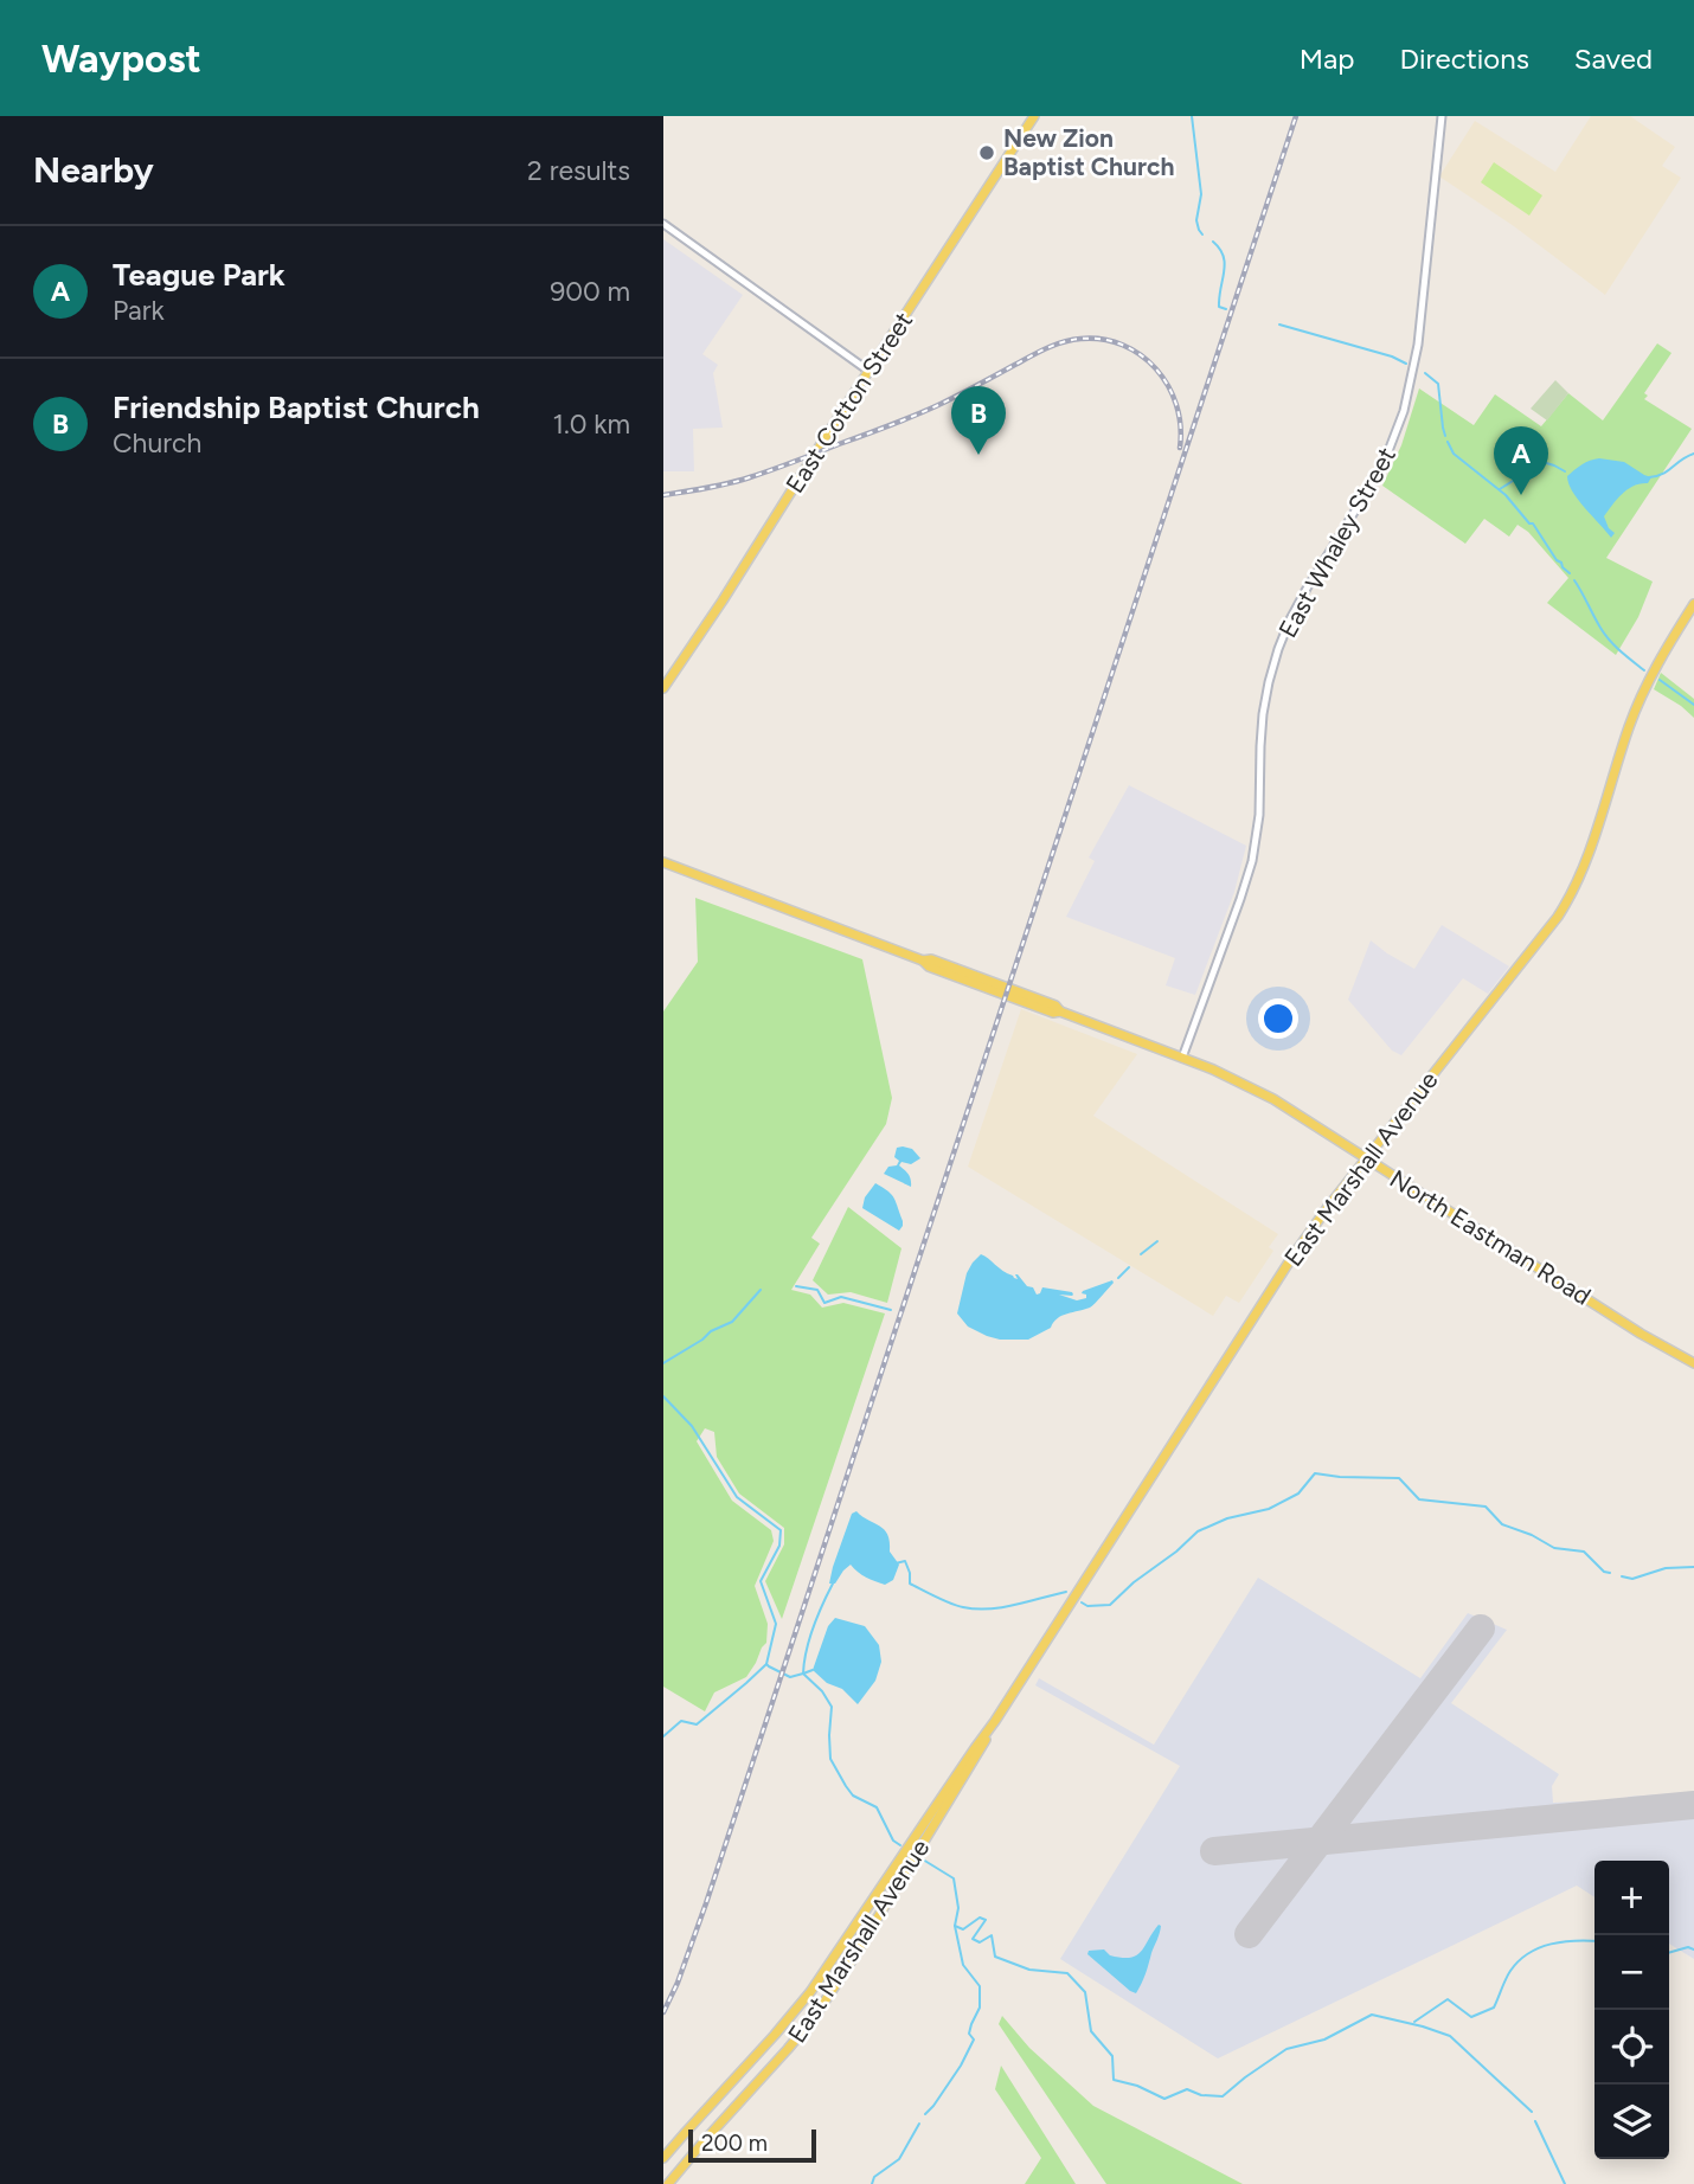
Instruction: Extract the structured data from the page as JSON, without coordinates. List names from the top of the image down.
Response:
{
  "streets": {
    "main road": ["East Cotton Street", "East Marshall Avenue", "North Eastman Road"],
    "street": ["East Whaley Street"]
  },
  "crossings": [
    ["East Whaley Street", "North Eastman Road"],
    ["East Marshall Avenue", "North Eastman Road"]
  ],
  "places": ["New Zion Baptist Church"],
  "scale_bar": "200 m",
  "page": {
    "header": "Waypost",
    "nav": ["Map", "Directions", "Saved"],
    "heading": ["Nearby", "2 results"],
    "list": [
      {
        "mark": "A",
        "name": "Teague Park",
        "note": "Park",
        "value": "900 m"
      },
      {
        "mark": "B",
        "name": "Friendship Baptist Church",
        "note": "Church",
        "value": "1.0 km"
      }
    ],
    "pins": ["B", "A"],
    "map_buttons": ["+", "−"],
    "scale": "200 m"
  }
}
